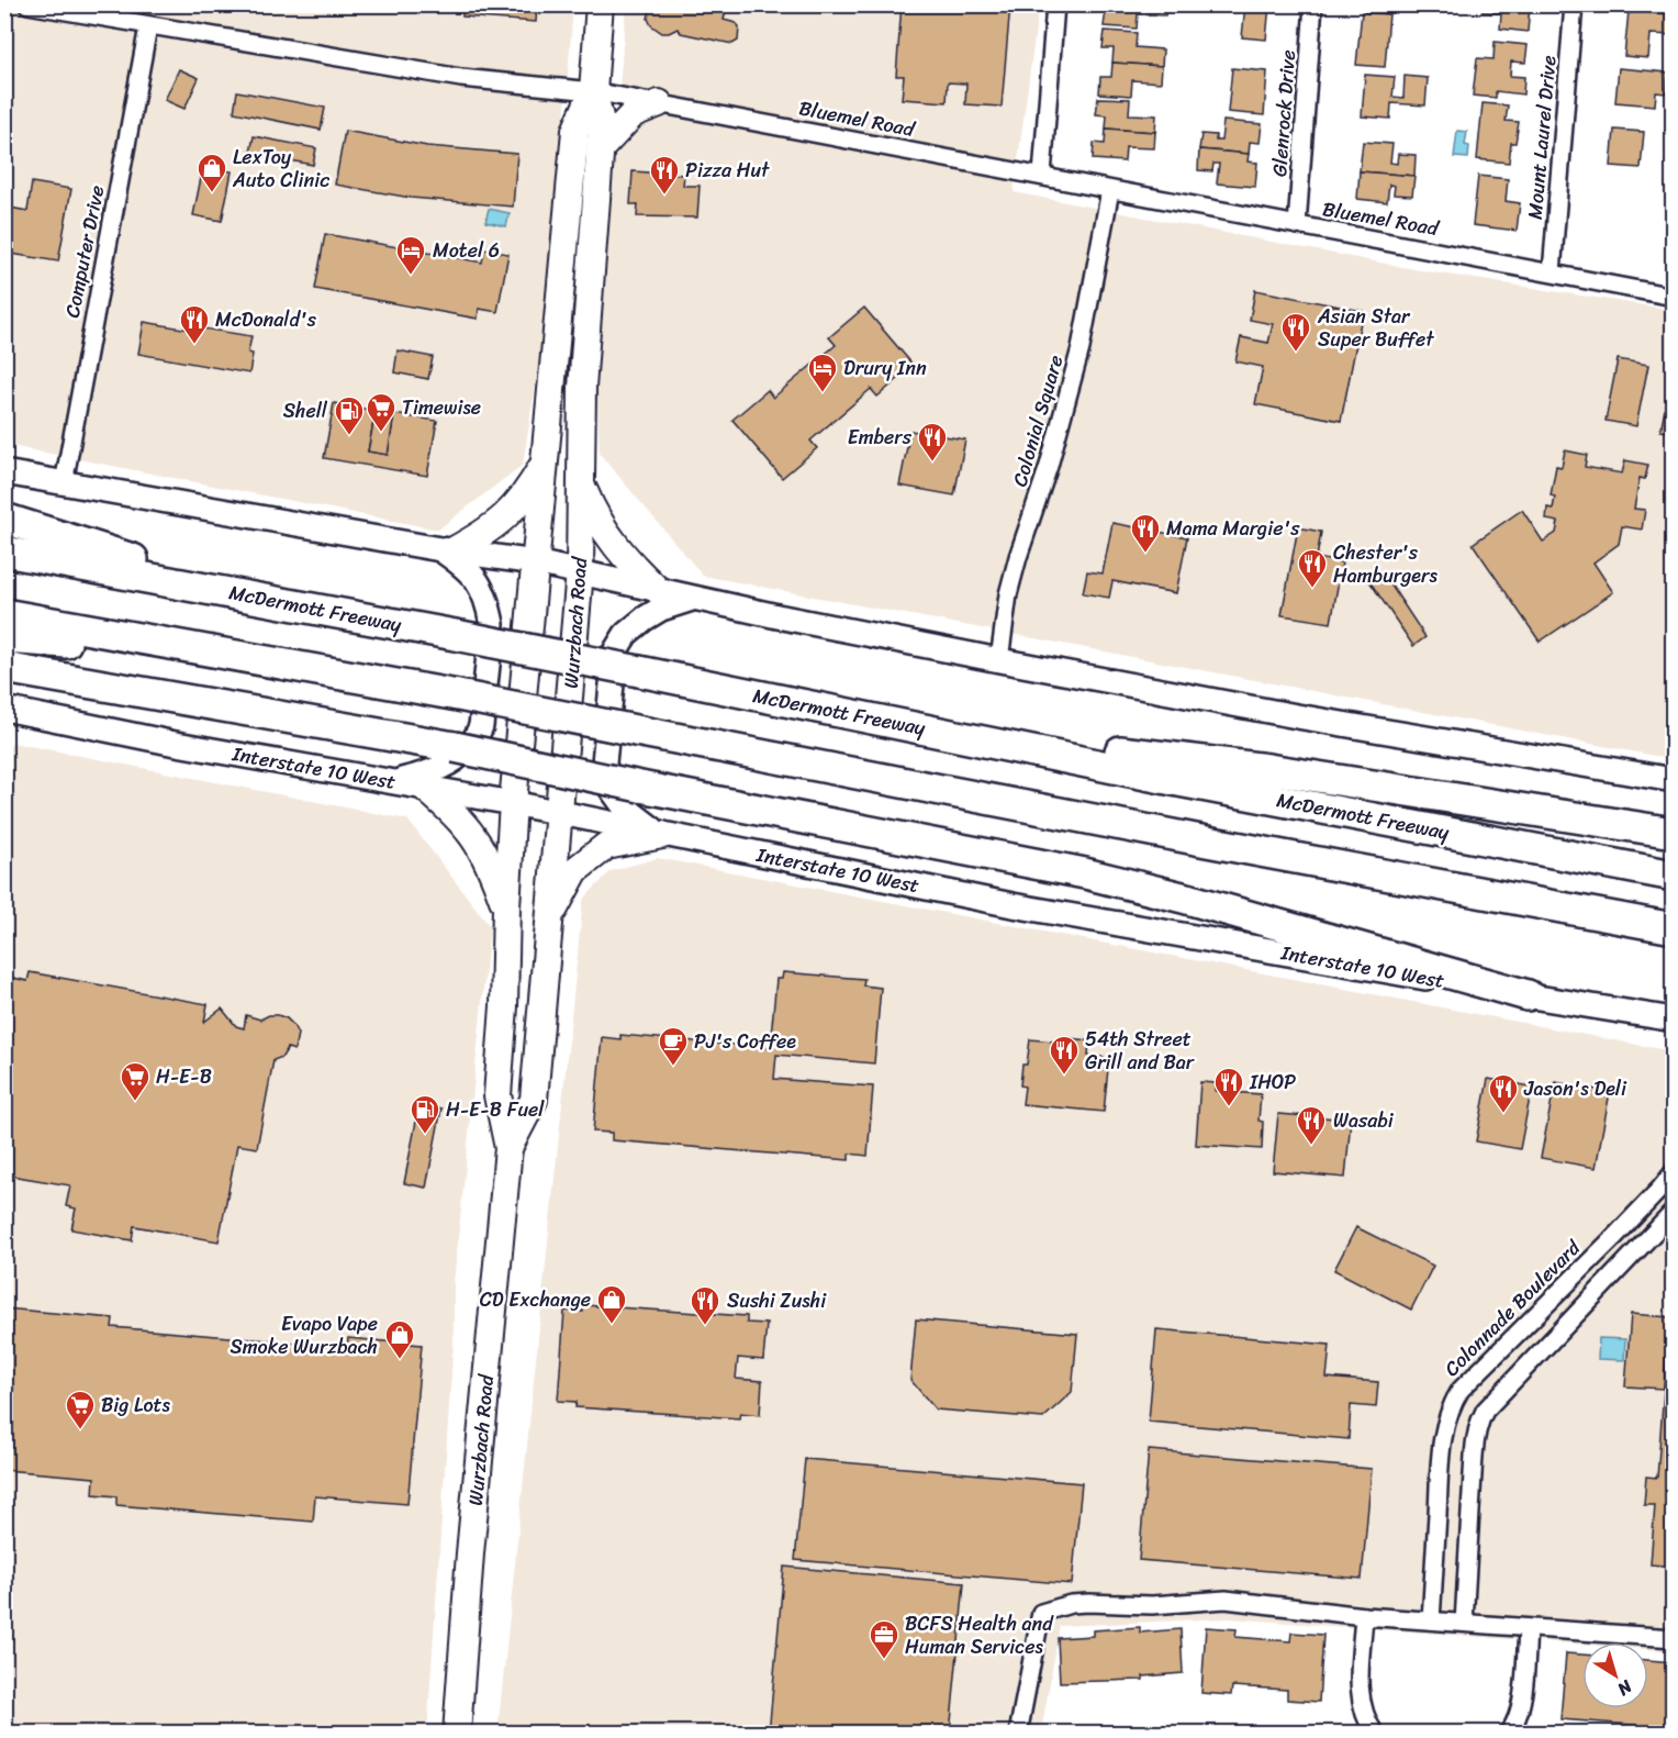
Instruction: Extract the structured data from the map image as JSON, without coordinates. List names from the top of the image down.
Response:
{
  "streets": {
    "highway": ["McDermott Freeway"],
    "main road": ["Wurzbach Road", "Interstate 10 West"],
    "street": [
      "Glenrock Drive",
      "Bluemel Road",
      "Mount Laurel Drive",
      "Computer Drive",
      "Colonial Square",
      "Colonnade Boulevard"
    ]
  },
  "crossings": [
    ["Glenrock Drive", "Bluemel Road"],
    ["Bluemel Road", "Mount Laurel Drive"],
    ["Bluemel Road", "Computer Drive"],
    ["Bluemel Road", "Colonial Square"],
    ["Bluemel Road", "Wurzbach Road"],
    ["Wurzbach Road", "Interstate 10 West"]
  ],
  "places": {
    "shop": ["LexToy Auto Clinic", "CD Exchange", "Evapo Vape Smoke Wurzbach"],
    "restaurant": [
      "Pizza Hut",
      "McDonald's",
      "Asian Star Super Buffet",
      "Embers",
      "Mama Margie's",
      "Chester's Hamburgers",
      "54th Street Grill and Bar",
      "IHOP",
      "Jason's Deli",
      "Wasabi",
      "Sushi Zushi"
    ],
    "hotel": ["Motel 6", "Drury Inn"],
    "supermarket": ["Timewise", "H-E-B", "Big Lots"],
    "fuel station": ["Shell", "H-E-B Fuel"],
    "cafe": ["PJ's Coffee"],
    "office": ["BCFS Health and Human Services"]
  },
  "north": "bottom right"
}
